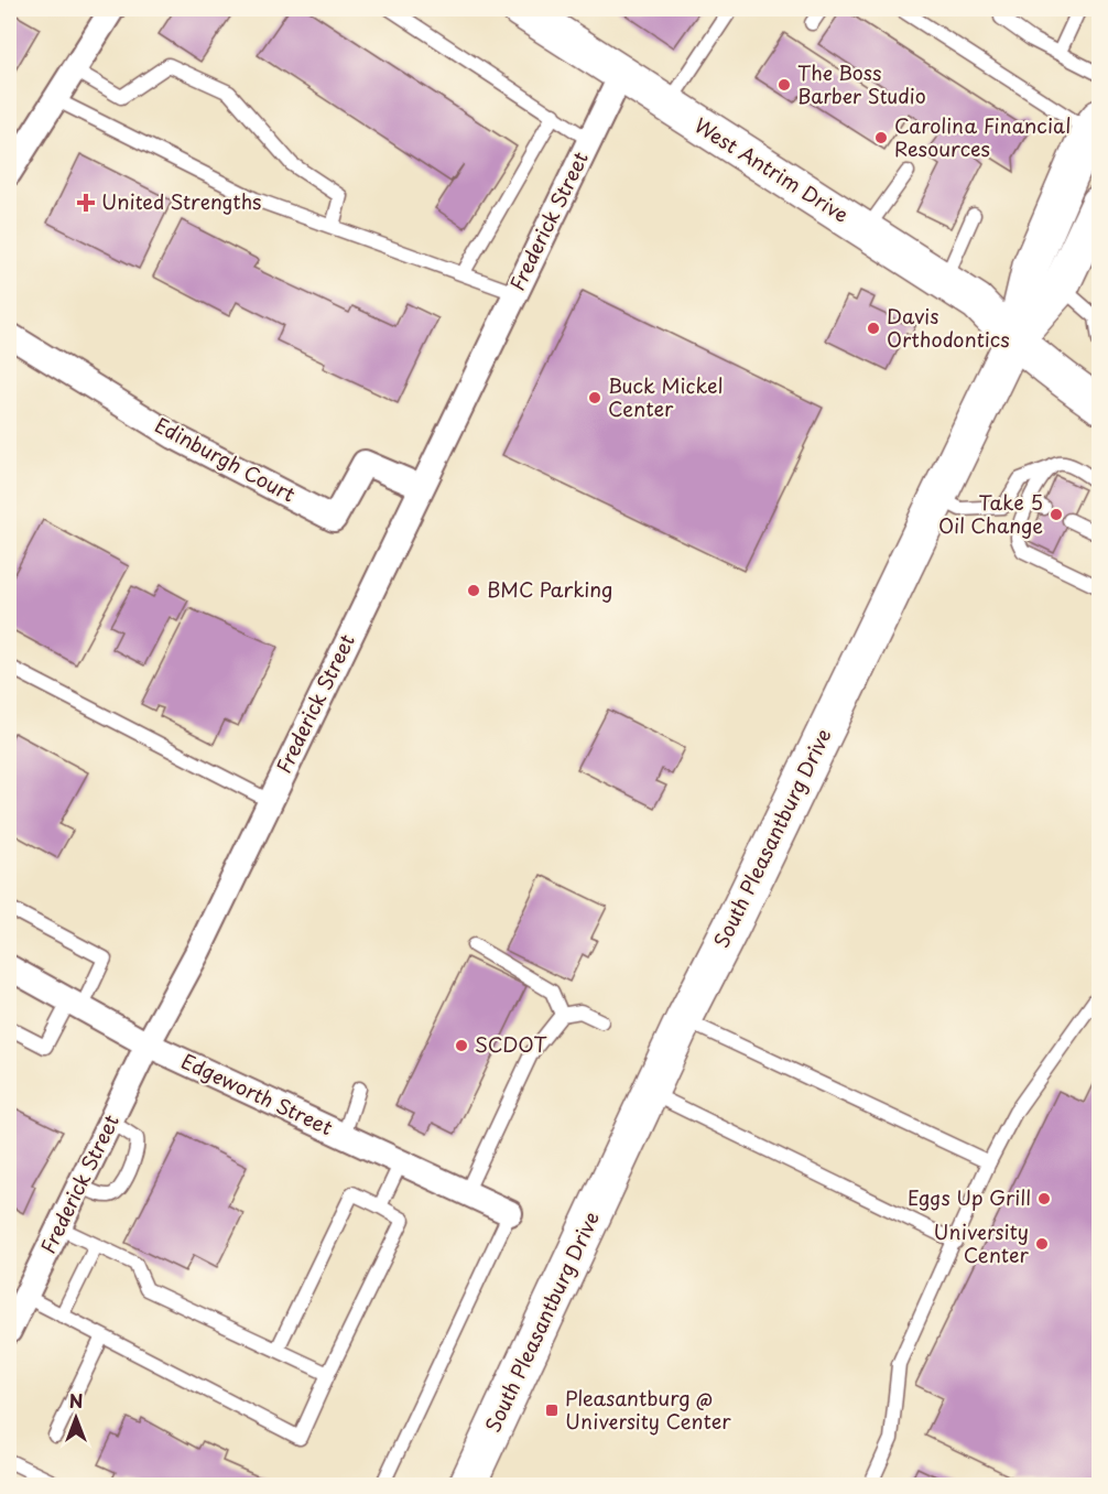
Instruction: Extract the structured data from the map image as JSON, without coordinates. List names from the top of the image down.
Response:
{
  "streets": {
    "main road": ["West Antrim Drive", "South Pleasantburg Drive"],
    "street": ["Frederick Street", "Edinburgh Court", "Edgeworth Street"]
  },
  "crossings": [
    ["West Antrim Drive", "Frederick Street"],
    ["West Antrim Drive", "South Pleasantburg Drive"],
    ["Frederick Street", "Edinburgh Court"],
    ["Frederick Street", "Edgeworth Street"]
  ],
  "places": {
    "other": [
      "The Boss Barber Studio",
      "Carolina Financial Resources",
      "Davis Orthodontics",
      "Buck Mickel Center",
      "Take 5 Oil Change",
      "BMC Parking",
      "SCDOT",
      "Eggs Up Grill",
      "University Center"
    ],
    "health": ["United Strengths"],
    "transit": ["Pleasantburg @ University Center"]
  },
  "north": "top"
}
